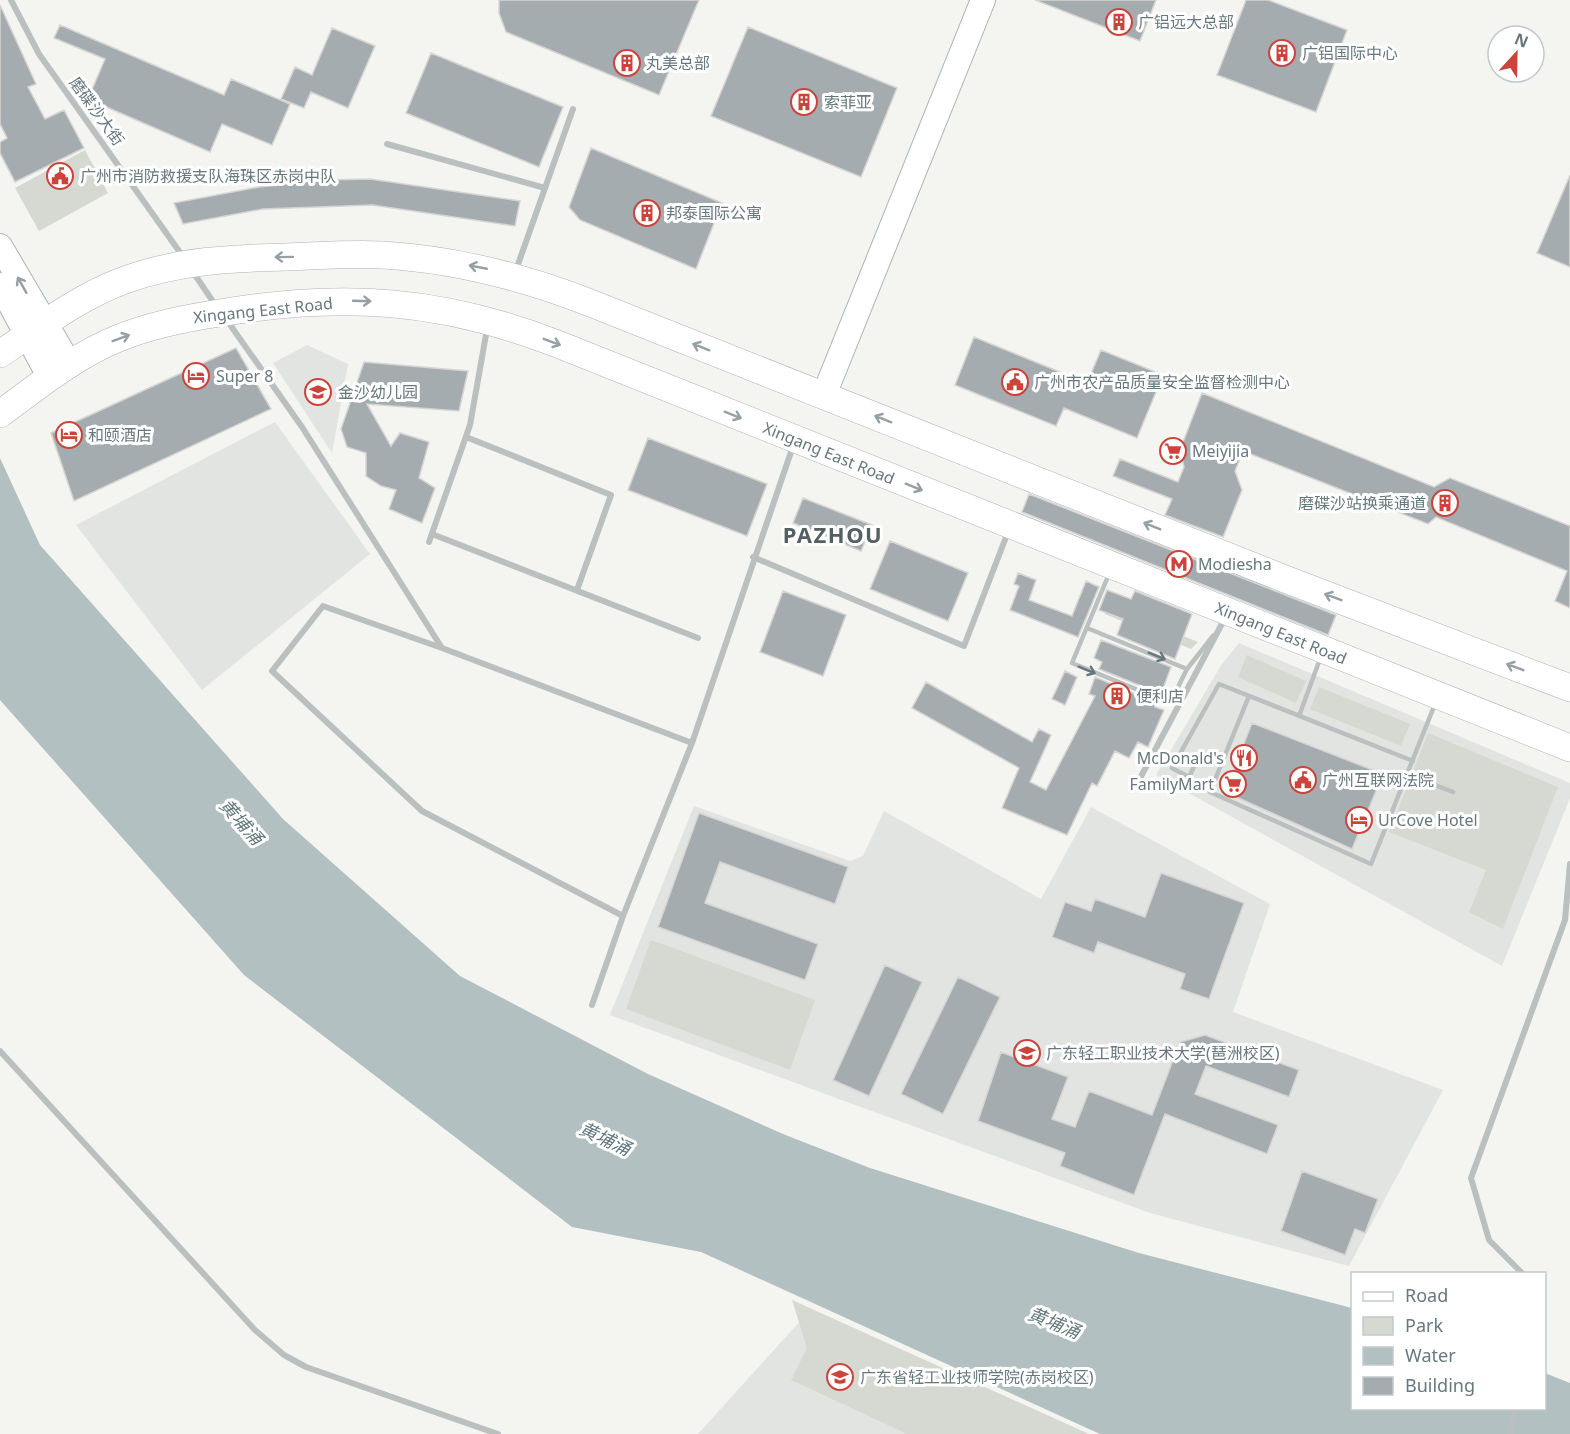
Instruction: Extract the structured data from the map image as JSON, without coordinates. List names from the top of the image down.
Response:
{
  "streets": {
    "main road": ["Xingang East Road"],
    "street": ["磨碟沙大街"]
  },
  "crossings": [
    ["磨碟沙大街", "Xingang East Road"]
  ],
  "districts": ["PAZHOU"],
  "water": ["黄埔涌"],
  "places": {
    "building": [
      "广铝远大总部",
      "广铝国际中心",
      "丸美总部",
      "索菲亚",
      "邦泰国际公寓",
      "磨碟沙站换乘通道",
      "便利店"
    ],
    "public building": ["广州市消防救援支队海珠区赤岗中队", "广州市农产品质量安全监督检测中心", "广州互联网法院"],
    "hotel": ["Super 8", "和颐酒店", "UrCove Hotel"],
    "school or university": ["金沙幼儿园", "广东轻工职业技术大学(琶洲校区)", "广东省轻工业技师学院(赤岗校区)"],
    "supermarket": ["Meiyijia", "FamilyMart"],
    "metro station": ["Modiesha"],
    "restaurant": ["McDonald's"]
  },
  "legend": [
    "Road",
    "Park",
    "Water",
    "Building"
  ],
  "north": "top"
}
